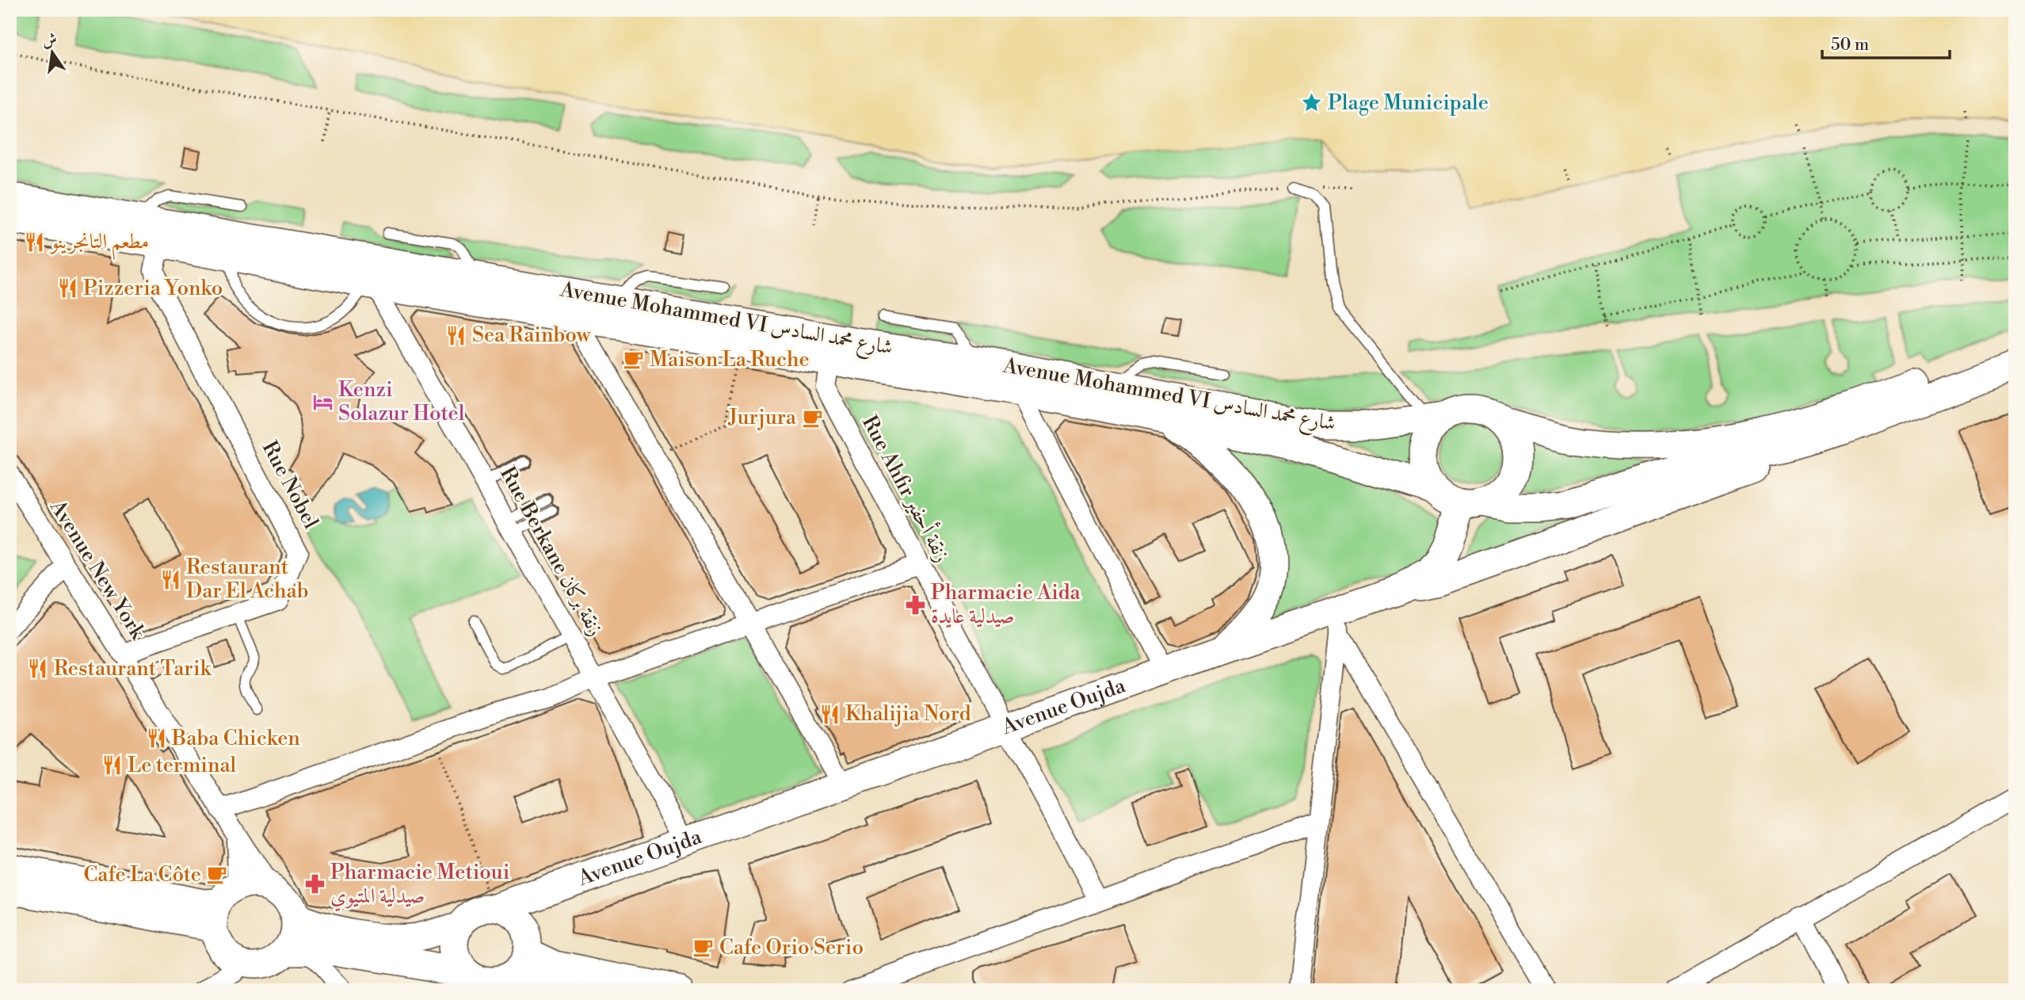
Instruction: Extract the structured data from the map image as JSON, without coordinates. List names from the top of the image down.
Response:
{
  "streets": {
    "main road": ["Avenue Mohammed VI شارع محمد السادس", "Avenue Oujda"],
    "street": [
      "Rue Nobel",
      "Rue Ahfir زنقة أحفير",
      "Rue Berkane زنقة بركان",
      "Avenue New York"
    ]
  },
  "crossings": [
    ["Avenue Mohammed VI شارع محمد السادس", "Rue Nobel"],
    ["Avenue Mohammed VI شارع محمد السادس", "Rue Ahfir زنقة أحفير"],
    ["Avenue Mohammed VI شارع محمد السادس", "Rue Berkane زنقة بركان"],
    ["Avenue Mohammed VI شارع محمد السادس", "Avenue Oujda"],
    ["Rue Nobel", "Avenue New York"],
    ["Rue Ahfir زنقة أحفير", "Avenue Oujda"],
    ["Rue Berkane زنقة بركان", "Avenue Oujda"]
  ],
  "places": {
    "place": ["Plage Municipale"],
    "restaurant": [
      "مطعم التانجرينو",
      "Pizzeria Yonko",
      "Sea Rainbow",
      "Restaurant Dar El Achab",
      "Restaurant Tarik",
      "Khalijia Nord",
      "Baba Chicken",
      "Le terminal"
    ],
    "cafe": [
      "Maison La Ruche",
      "Jurjura",
      "Cafe La Côte",
      "Cafe Orio Serio"
    ],
    "hotel": ["Kenzi Solazur Hotel"],
    "pharmacy": ["Pharmacie Aida صيدلية عايدة", "Pharmacie Metioui صيدلية المتيوي"]
  },
  "scale_bar": "50 m",
  "north": "top"
}
